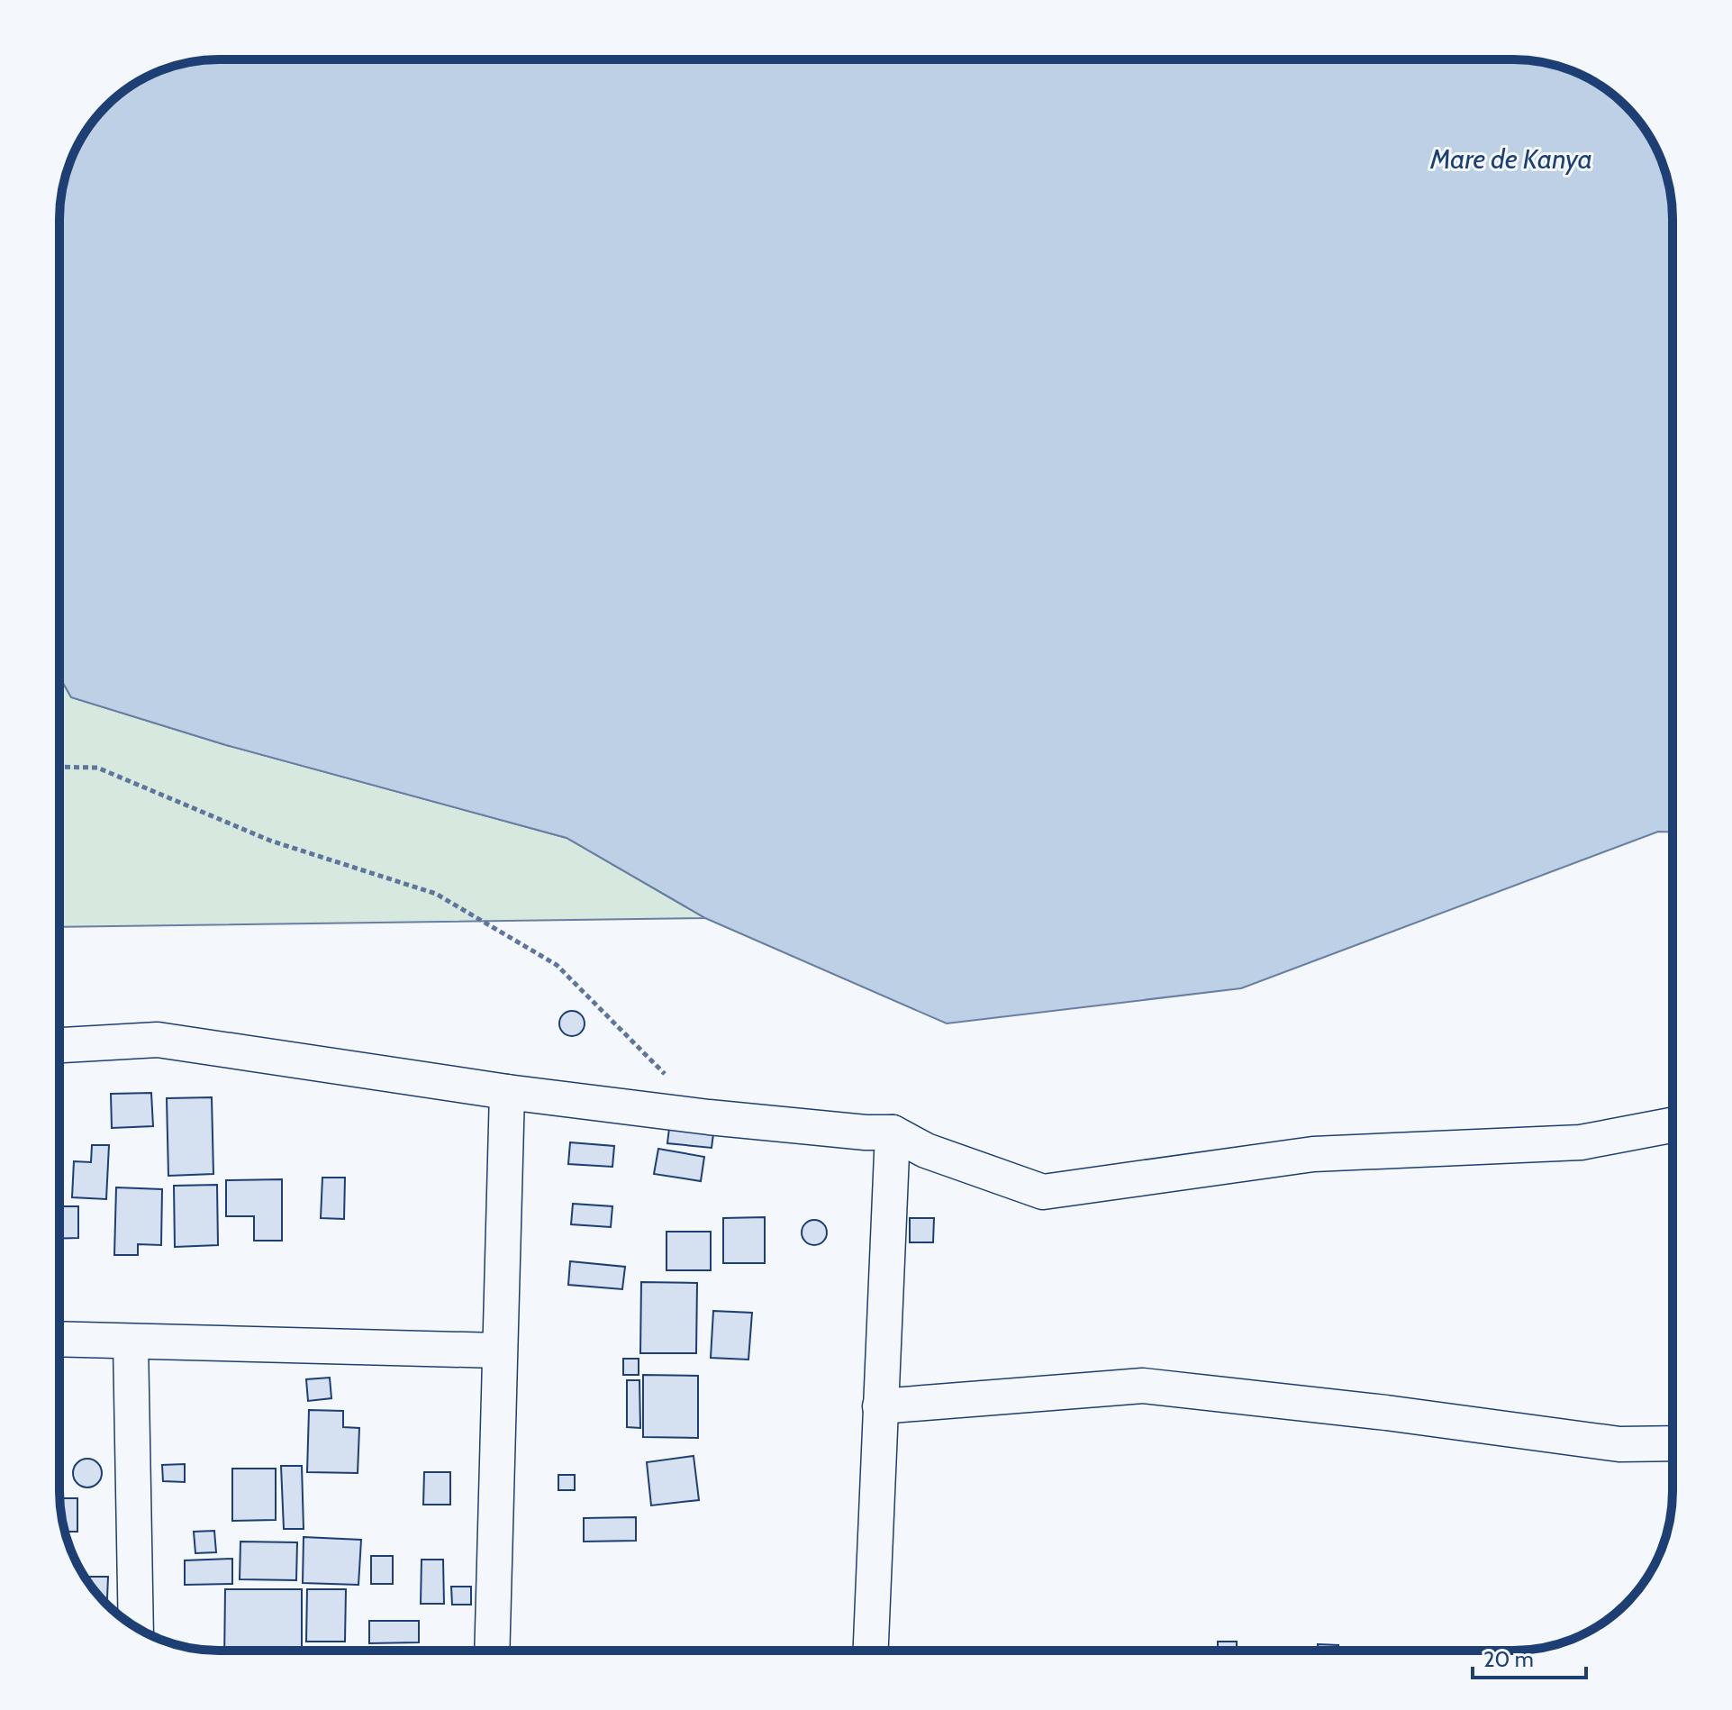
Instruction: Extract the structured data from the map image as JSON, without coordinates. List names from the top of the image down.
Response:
{
  "water": ["Mare de Kanya"],
  "scale_bar": "20 m"
}
